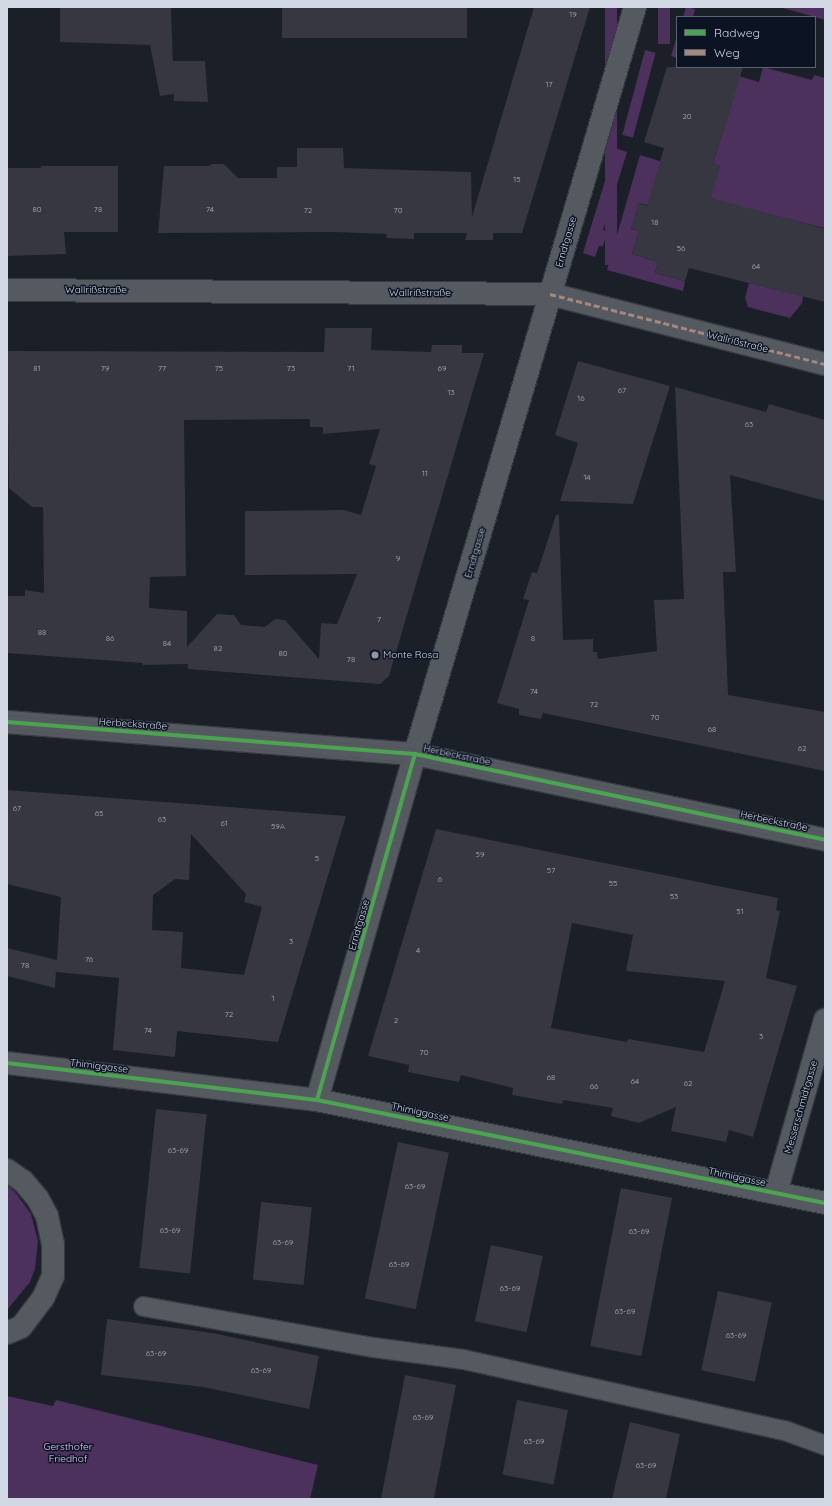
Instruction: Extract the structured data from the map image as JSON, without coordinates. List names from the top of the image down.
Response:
{
  "streets": {
    "street": [
      "Erndtgasse",
      "Wallrißstraße",
      "Herbeckstraße",
      "Thimiggasse",
      "Messerschmidtgasse"
    ]
  },
  "crossings": [
    ["Erndtgasse", "Wallrißstraße"],
    ["Erndtgasse", "Herbeckstraße"],
    ["Erndtgasse", "Thimiggasse"],
    ["Thimiggasse", "Messerschmidtgasse"]
  ],
  "parks": ["Gersthofer Friedhof"],
  "places": ["Monte Rosa"],
  "house_numbers": [
    "19",
    "17",
    "20",
    "15",
    "80",
    "78",
    "74",
    "72",
    "70",
    "18",
    "56",
    "64",
    "81",
    "79",
    "77",
    "75",
    "73",
    "71",
    "69",
    "67",
    "13",
    "16",
    "63",
    "11",
    "14",
    "9",
    "7",
    "88",
    "86",
    "8",
    "84",
    "82",
    "80",
    "78",
    "74",
    "72",
    "70",
    "68",
    "62",
    "67",
    "65",
    "63",
    "61",
    "59A",
    "59",
    "5",
    "57",
    "6",
    "55",
    "53",
    "51",
    "3",
    "4",
    "76",
    "78",
    "1",
    "72",
    "2",
    "74",
    "3",
    "70",
    "68",
    "64",
    "62",
    "66",
    "63-69",
    "63-69",
    "63-69",
    "63-69",
    "63-69",
    "63-69",
    "63-69",
    "63-69",
    "63-69",
    "63-69",
    "63-69",
    "63-69",
    "63-69",
    "63-69"
  ],
  "legend": ["Radweg", "Weg"]
}
